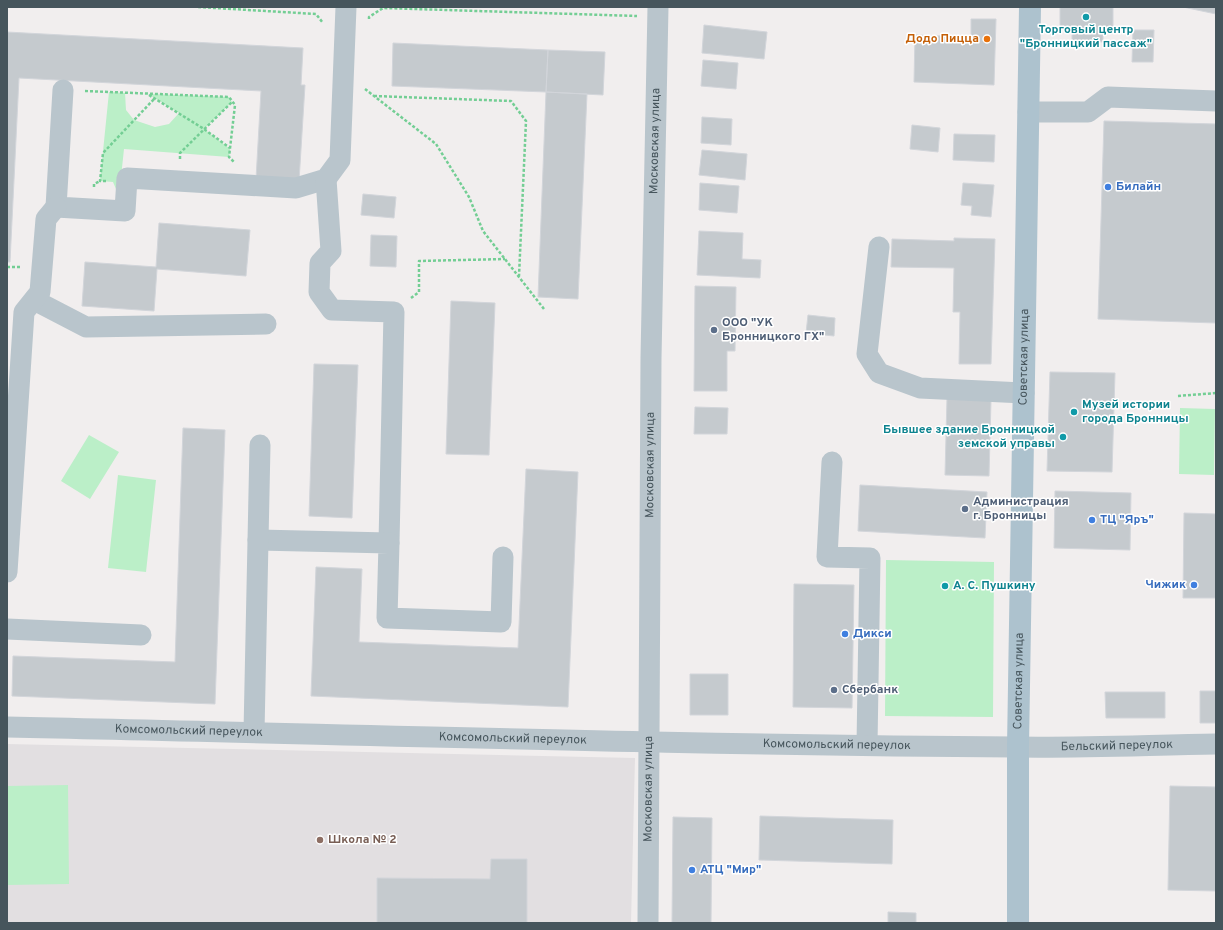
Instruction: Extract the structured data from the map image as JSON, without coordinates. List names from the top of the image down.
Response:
{
  "streets": {
    "main road": ["Советская улица"],
    "street": ["Московская улица", "Комсомольский переулок", "Бельский переулок"]
  },
  "crossings": [
    ["Московская улица", "Комсомольский переулок"],
    ["Советская улица", "Комсомольский переулок"],
    ["Советская улица", "Бельский переулок"],
    ["Комсомольский переулок", "Бельский переулок"]
  ],
  "places": [
    "Торговый центр \"Бронницкий пассаж\"",
    "Додо Пицца",
    "Билайн",
    "ООО \"УК Бронницкого ГХ\"",
    "Музей истории города Бронницы",
    "Бывшее здание Бронницкой земской управы",
    "Администрация г. Бронницы",
    "ТЦ \"Яръ\"",
    "Чижик",
    "А. С. Пушкину",
    "Дикси",
    "Сбербанк",
    "Школа № 2",
    "АТЦ \"Мир\""
  ]
}
